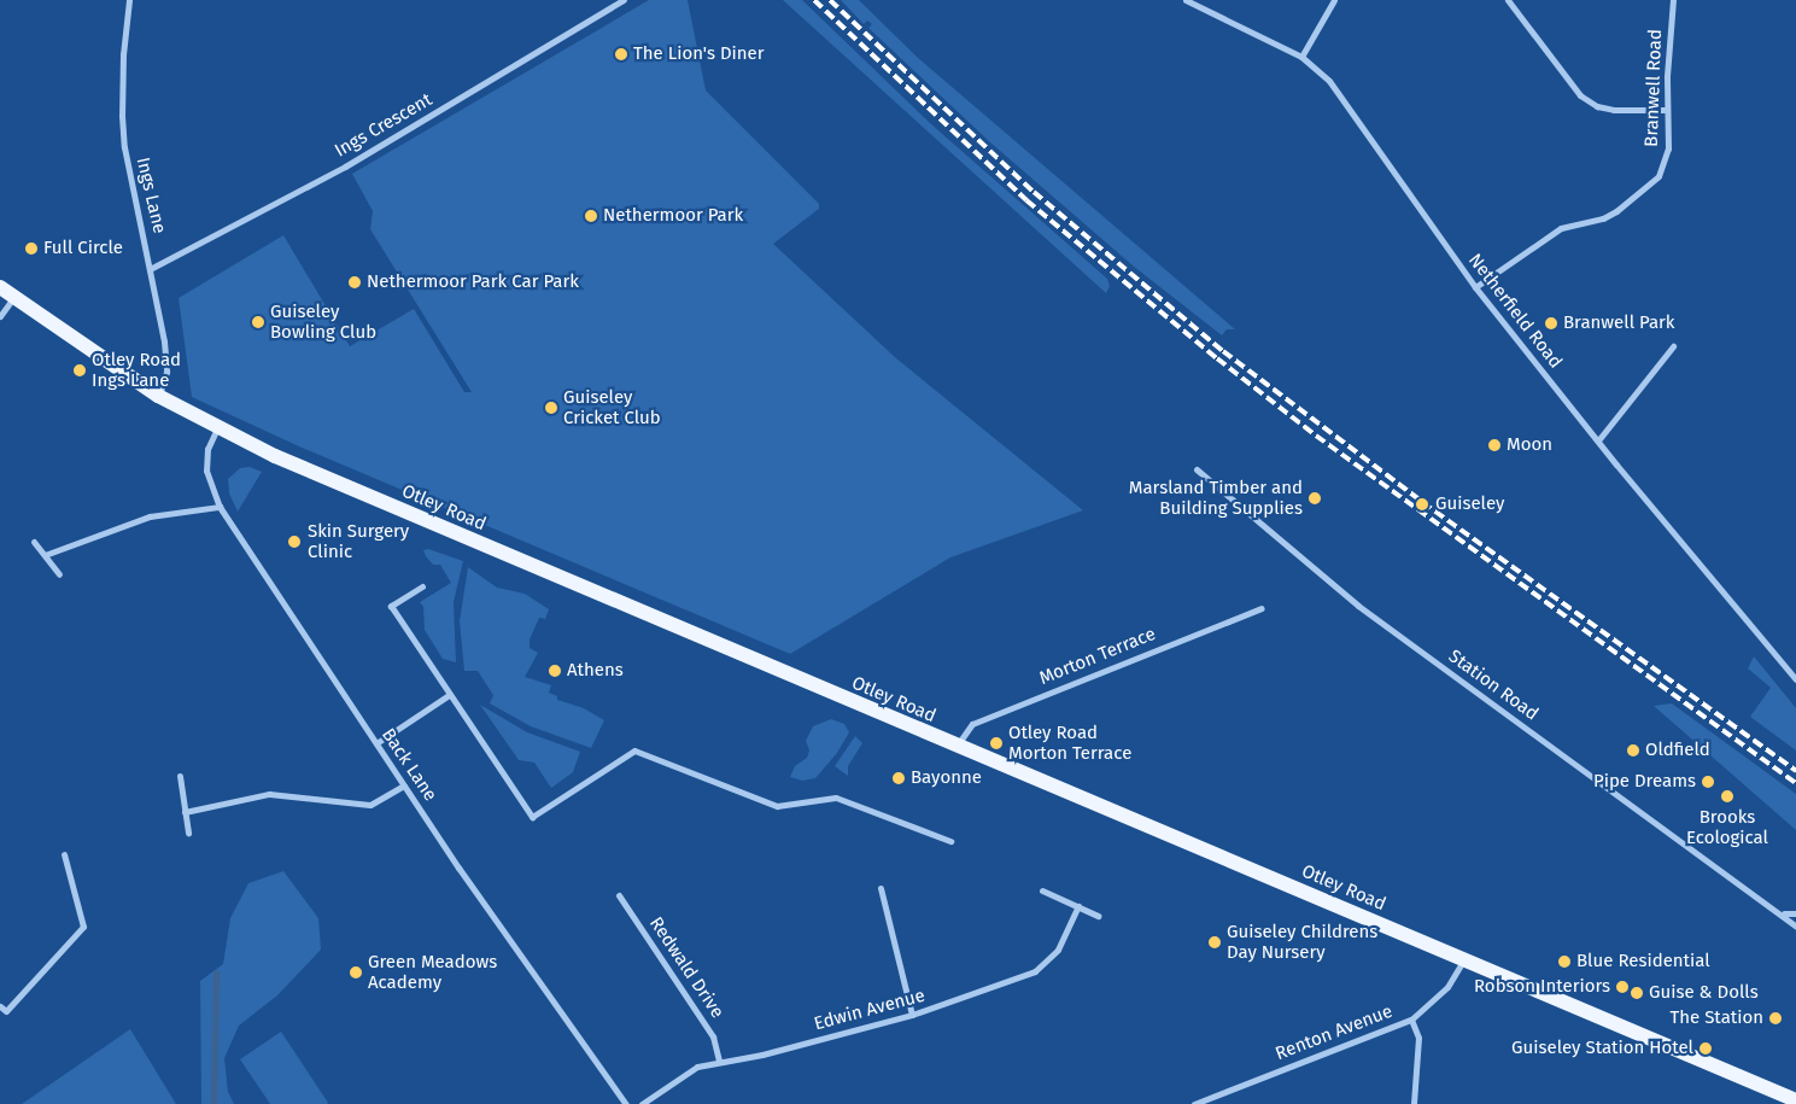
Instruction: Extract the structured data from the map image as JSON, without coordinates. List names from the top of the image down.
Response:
{
  "streets": {
    "main road": ["Otley Road"],
    "street": [
      "Branwell Road",
      "Ings Crescent",
      "Ings Lane",
      "Netherfield Road",
      "Morton Terrace",
      "Station Road",
      "Back Lane",
      "Redwald Drive",
      "Edwin Avenue",
      "Renton Avenue"
    ]
  },
  "crossings": [
    ["Branwell Road", "Netherfield Road"],
    ["Ings Crescent", "Ings Lane"],
    ["Ings Lane", "Otley Road"],
    ["Otley Road", "Morton Terrace"],
    ["Otley Road", "Back Lane"],
    ["Otley Road", "Renton Avenue"],
    ["Redwald Drive", "Edwin Avenue"]
  ],
  "places": [
    "The Lion's Diner",
    "Nethermoor Park",
    "Full Circle",
    "Nethermoor Park Car Park",
    "Guiseley Bowling Club",
    "Branwell Park",
    "Otley Road Ings Lane",
    "Guiseley Cricket Club",
    "Moon",
    "Marsland Timber and Building Supplies",
    "Guiseley",
    "Skin Surgery Clinic",
    "Athens",
    "Otley Road Morton Terrace",
    "Oldfield",
    "Bayonne",
    "Pipe Dreams",
    "Brooks Ecological",
    "Guiseley Childrens Day Nursery",
    "Blue Residential",
    "Green Meadows Academy",
    "Robson Interiors",
    "Guise & Dolls",
    "The Station",
    "Guiseley Station Hotel"
  ]
}
